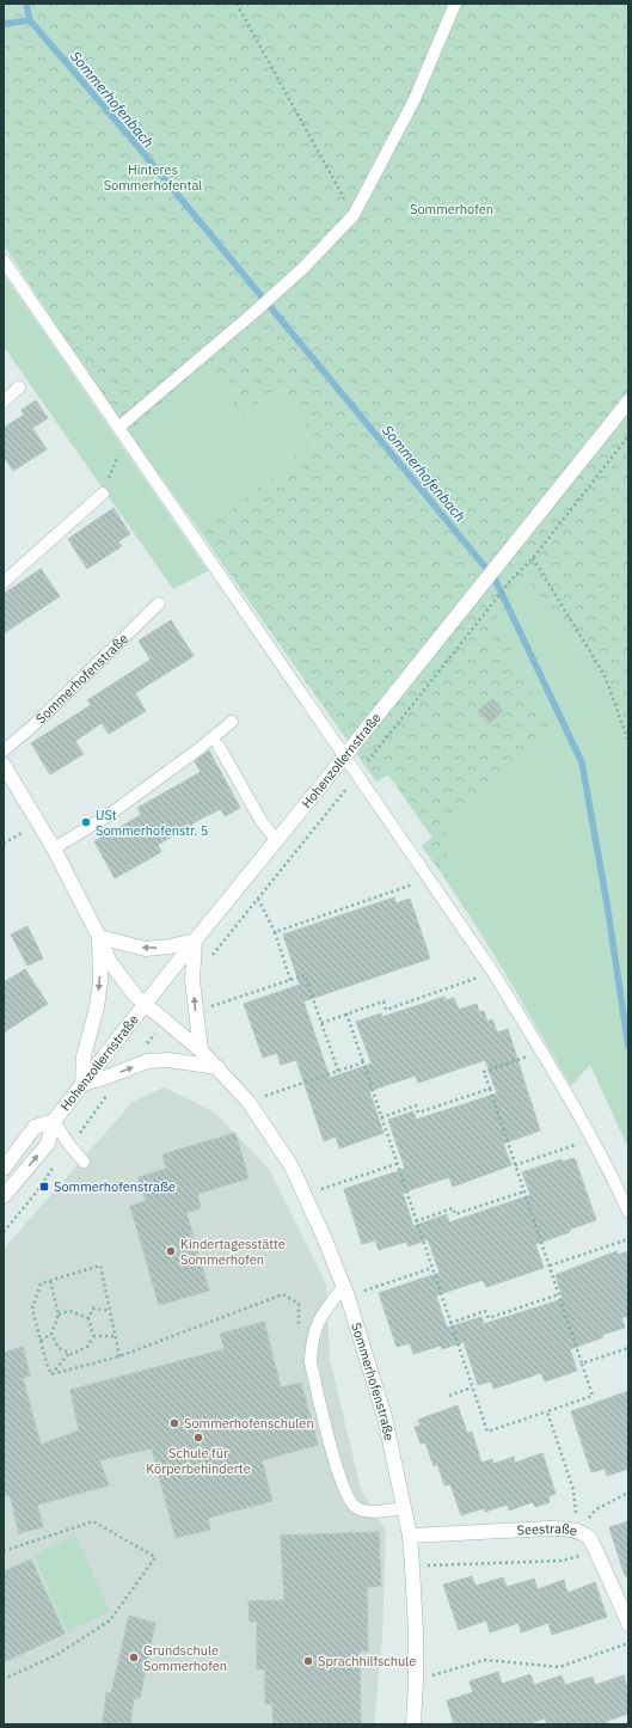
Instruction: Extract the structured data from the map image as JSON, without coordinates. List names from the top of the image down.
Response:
{
  "streets": {
    "street": ["Sommerhofenstraße", "Hohenzollernstraße", "Seestraße"]
  },
  "crossings": [
    ["Sommerhofenstraße", "Hohenzollernstraße"],
    ["Sommerhofenstraße", "Seestraße"]
  ],
  "water": ["Sommerhofenbach"],
  "parks": ["Hinteres Sommerhofental", "Sommerhofen"],
  "places": {
    "other": [
      "USt Sommerhofenstr. 5",
      "Kindertagesstätte Sommerhofen",
      "Sommerhofenschulen",
      "Schule für Körperbehinderte",
      "Grundschule Sommerhofen",
      "Sprachhilfschule"
    ],
    "transit": ["Sommerhofenstraße"]
  }
}
